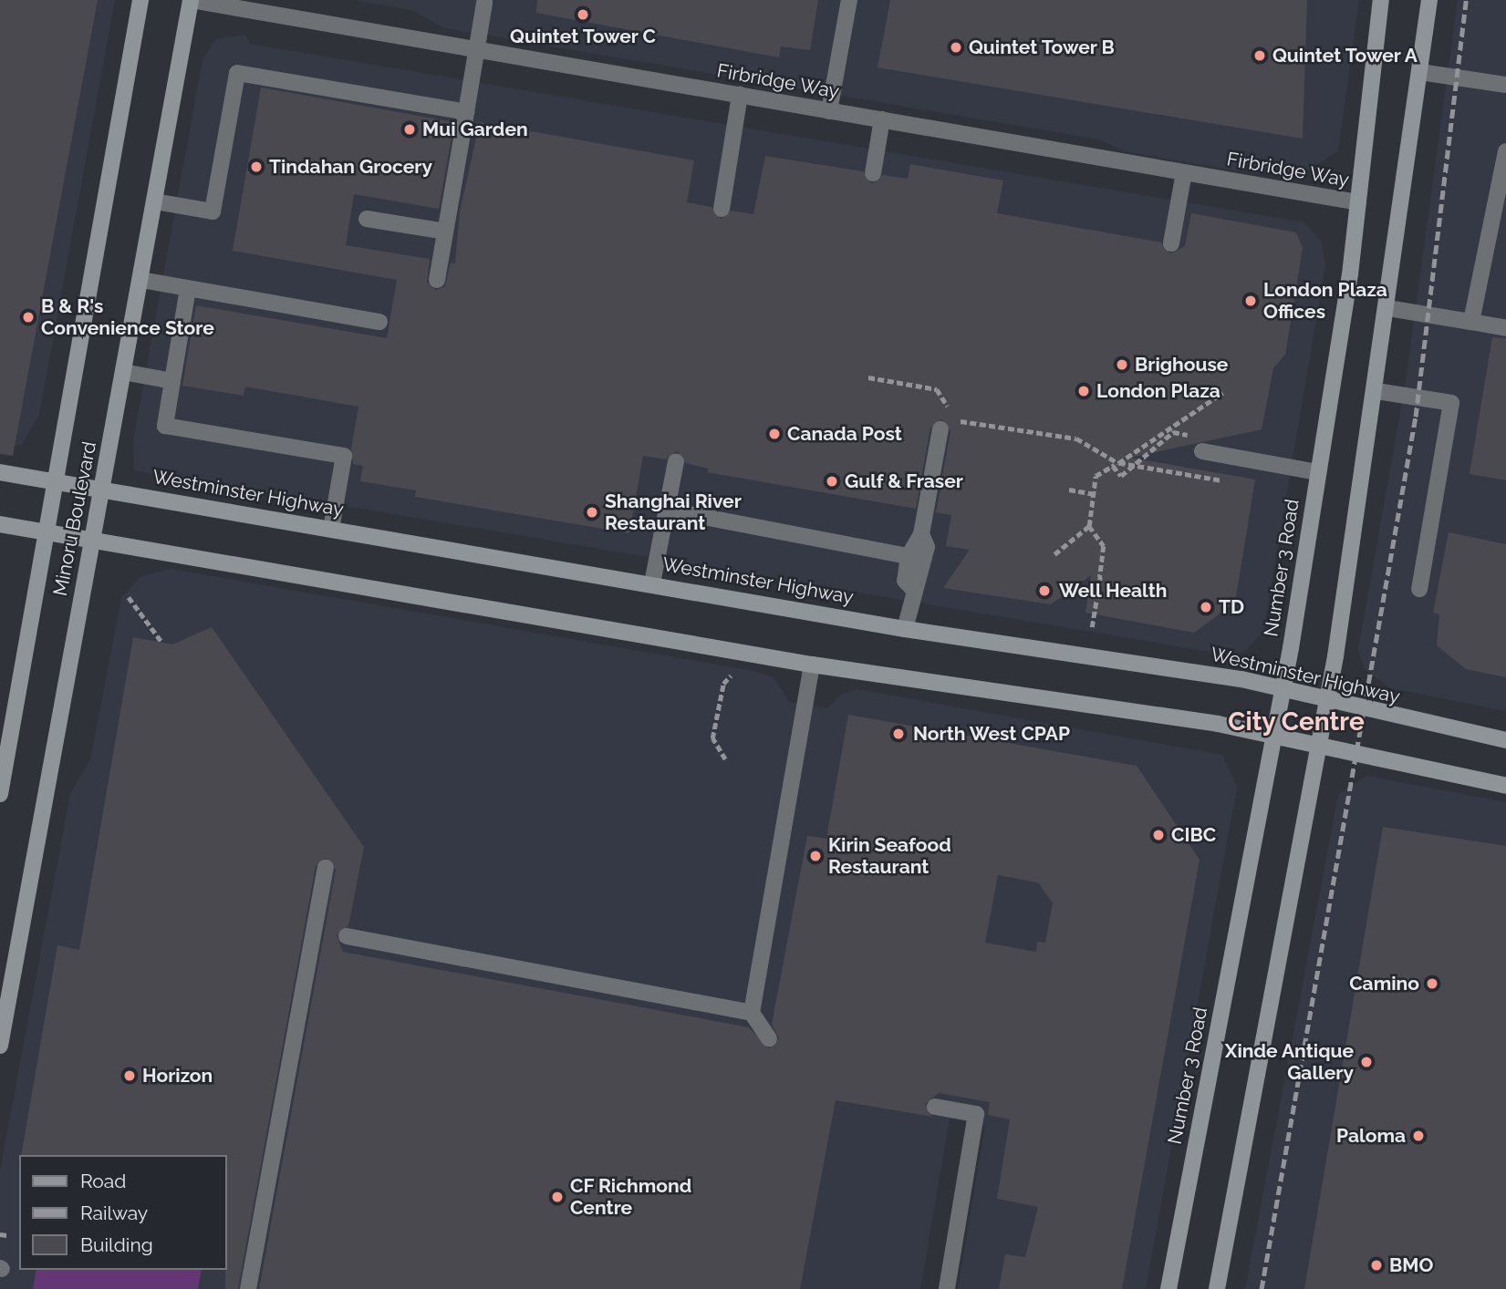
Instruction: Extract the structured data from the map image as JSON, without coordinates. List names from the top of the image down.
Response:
{
  "streets": {
    "main road": ["Westminster Highway", "Minoru Boulevard", "Number 3 Road"],
    "street": ["Firbridge Way"]
  },
  "crossings": [
    ["Firbridge Way", "Minoru Boulevard"],
    ["Firbridge Way", "Number 3 Road"],
    ["Westminster Highway", "Minoru Boulevard"],
    ["Westminster Highway", "Number 3 Road"]
  ],
  "districts": ["City Centre"],
  "places": [
    "Quintet Tower C",
    "Quintet Tower B",
    "Quintet Tower A",
    "Mui Garden",
    "Tindahan Grocery",
    "London Plaza Offices",
    "B & R's Convenience Store",
    "Brighouse",
    "London Plaza",
    "Canada Post",
    "Gulf & Fraser",
    "Shanghai River Restaurant",
    "Well Health",
    "TD",
    "North West CPAP",
    "CIBC",
    "Kirin Seafood Restaurant",
    "Camino",
    "Xinde Antique Gallery",
    "Horizon",
    "Paloma",
    "CF Richmond Centre",
    "BMO"
  ],
  "legend": ["Road", "Railway", "Building"]
}
